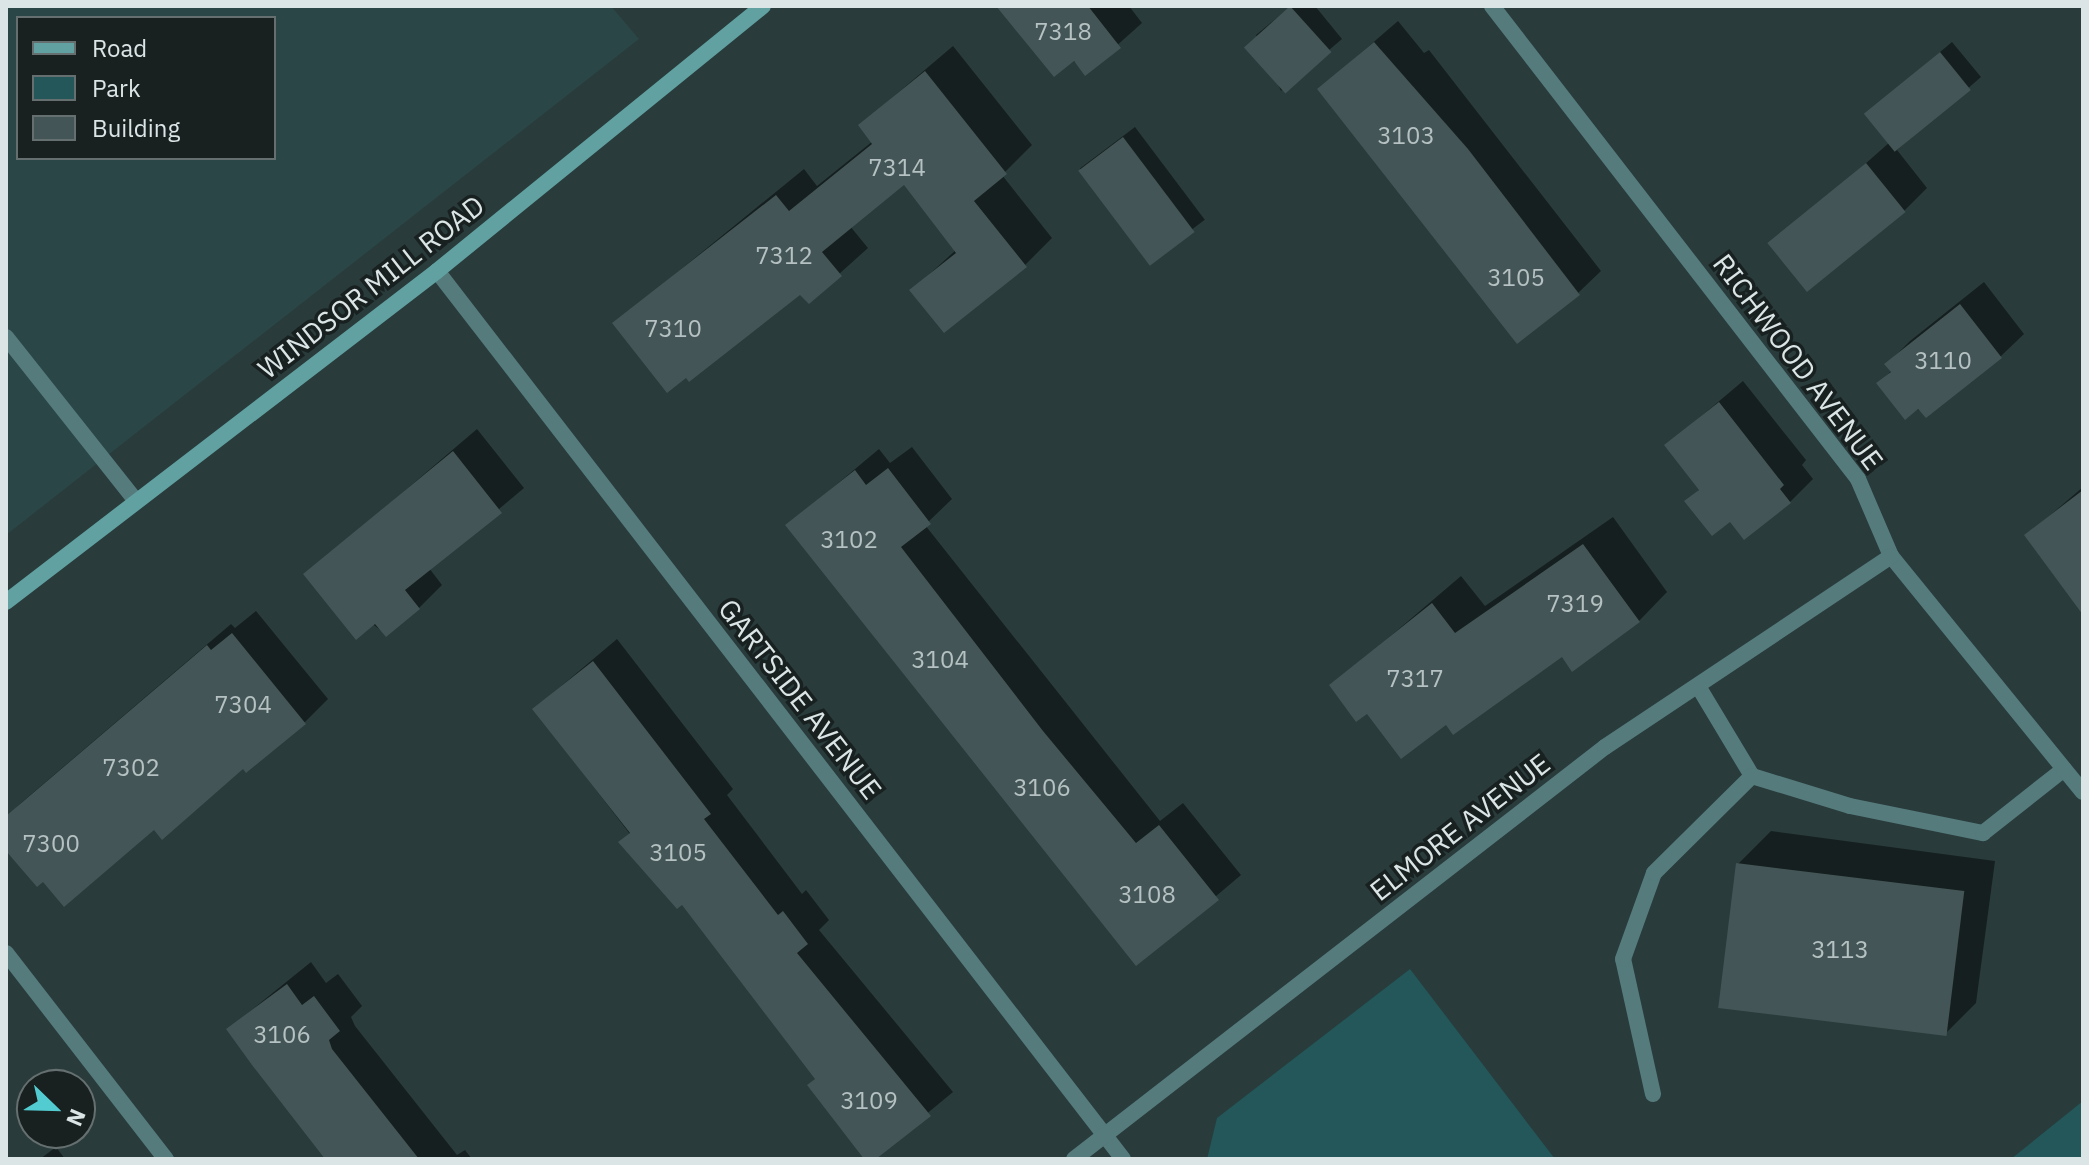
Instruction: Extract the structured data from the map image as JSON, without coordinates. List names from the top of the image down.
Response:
{
  "streets": {
    "main road": ["WINDSOR MILL ROAD"],
    "street": ["RICHWOOD AVENUE", "GARTSIDE AVENUE", "ELMORE AVENUE"]
  },
  "crossings": [
    ["WINDSOR MILL ROAD", "GARTSIDE AVENUE"],
    ["RICHWOOD AVENUE", "ELMORE AVENUE"],
    ["GARTSIDE AVENUE", "ELMORE AVENUE"]
  ],
  "house_numbers": [
    "7318",
    "3103",
    "7314",
    "7312",
    "3105",
    "7310",
    "3110",
    "3102",
    "7319",
    "3104",
    "7317",
    "7304",
    "7302",
    "3106",
    "7300",
    "3105",
    "3108",
    "3113",
    "3106",
    "3109"
  ],
  "legend": ["Road", "Park", "Building"],
  "north": "bottom right"
}
